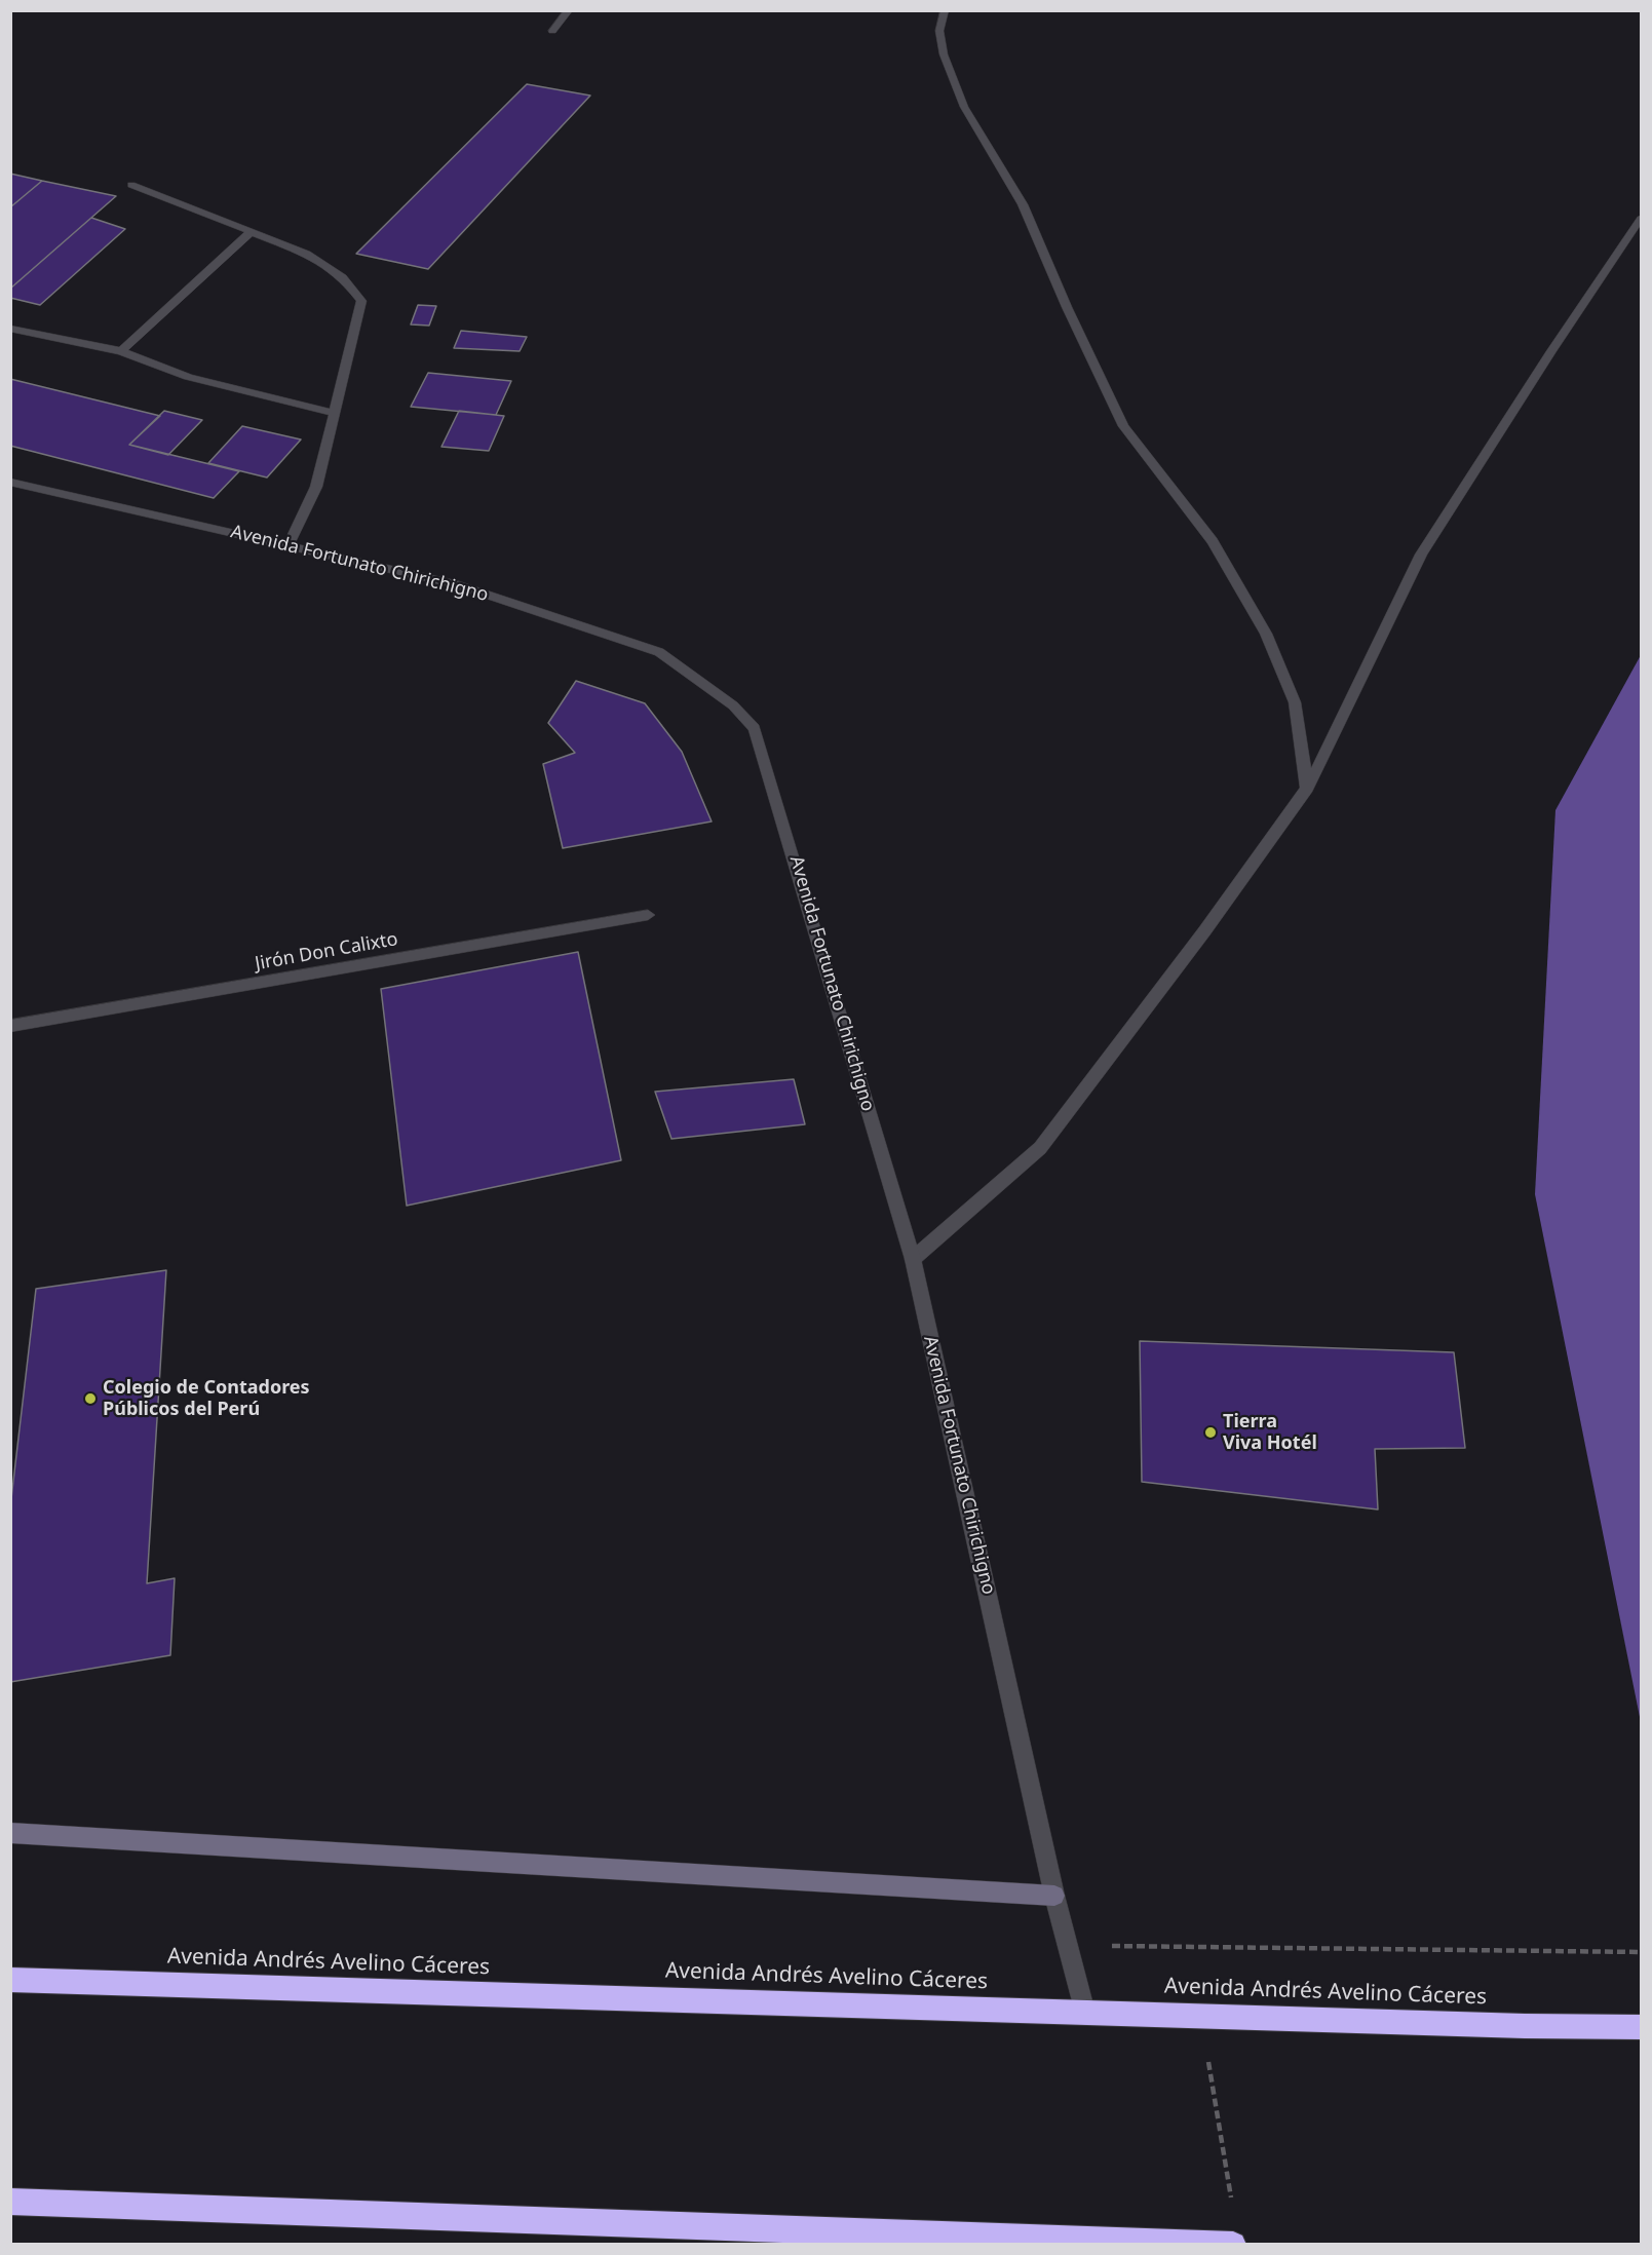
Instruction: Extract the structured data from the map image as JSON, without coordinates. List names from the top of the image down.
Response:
{
  "streets": {
    "highway": ["Avenida Andrés Avelino Cáceres"],
    "street": ["Avenida Fortunato Chirichigno", "Jirón Don Calixto"]
  },
  "crossings": [
    ["Avenida Fortunato Chirichigno", "Avenida Andrés Avelino Cáceres"]
  ],
  "places": ["Colegio de Contadores Públicos del Perú", "Tierra Viva Hotél"]
}
